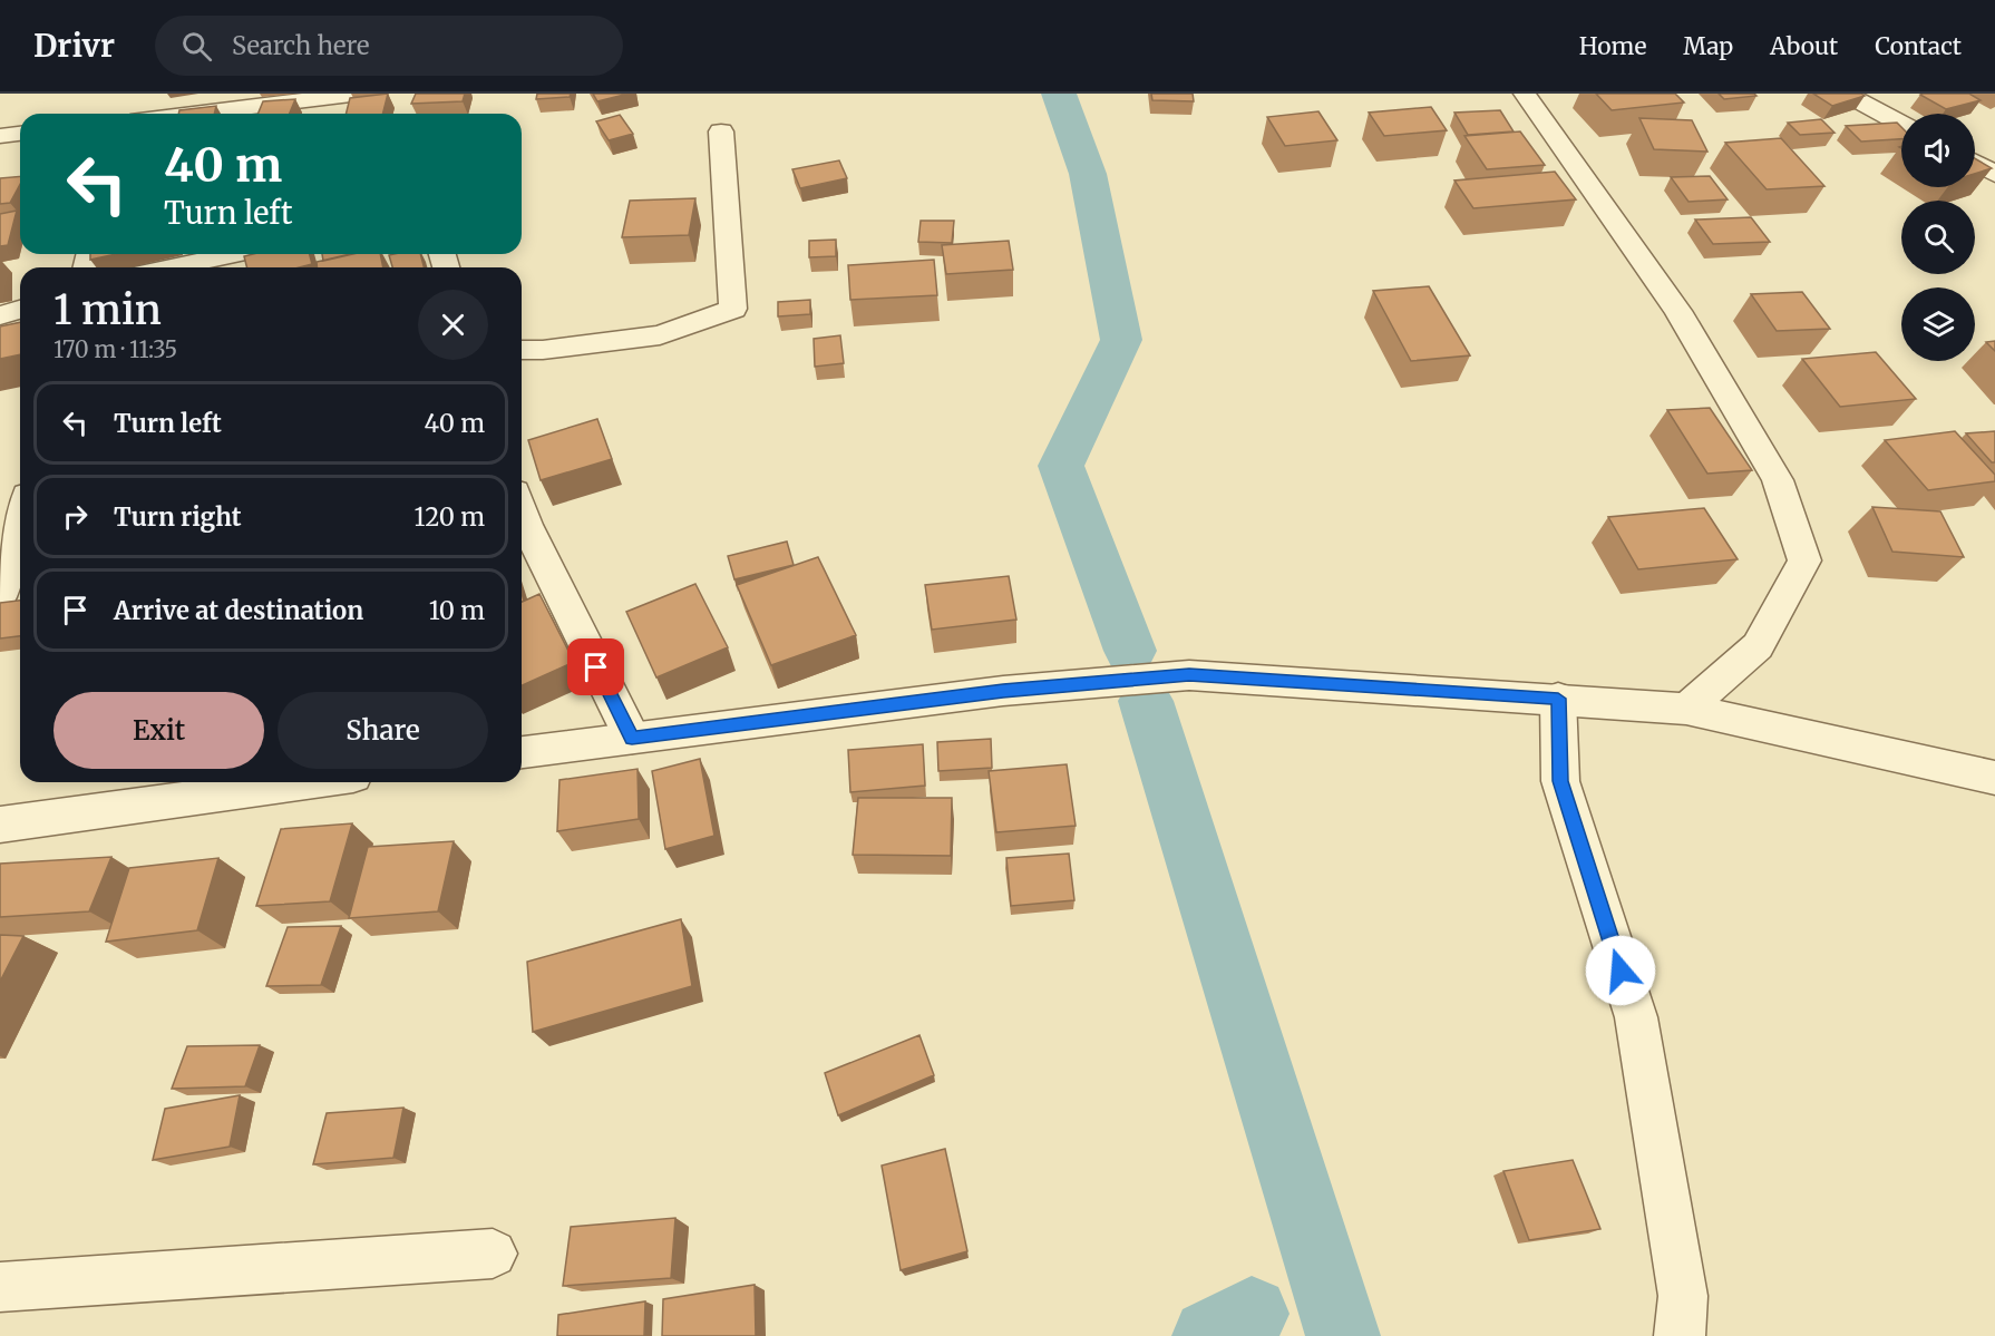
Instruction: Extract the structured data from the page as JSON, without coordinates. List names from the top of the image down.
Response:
{
  "page": {
    "header": "Drivr",
    "search": "Search here",
    "nav": [
      "Home",
      "Map",
      "About",
      "Contact"
    ],
    "turn": ["40 m", "Turn left"],
    "heading": ["1 min", "170 m · 11:35"],
    "list": [
      {
        "name": "Turn left",
        "value": "40 m"
      },
      {
        "name": "Turn right",
        "value": "120 m"
      },
      {
        "name": "Arrive at destination",
        "value": "10 m"
      }
    ],
    "buttons": ["Exit", "Share"]
  }
}
